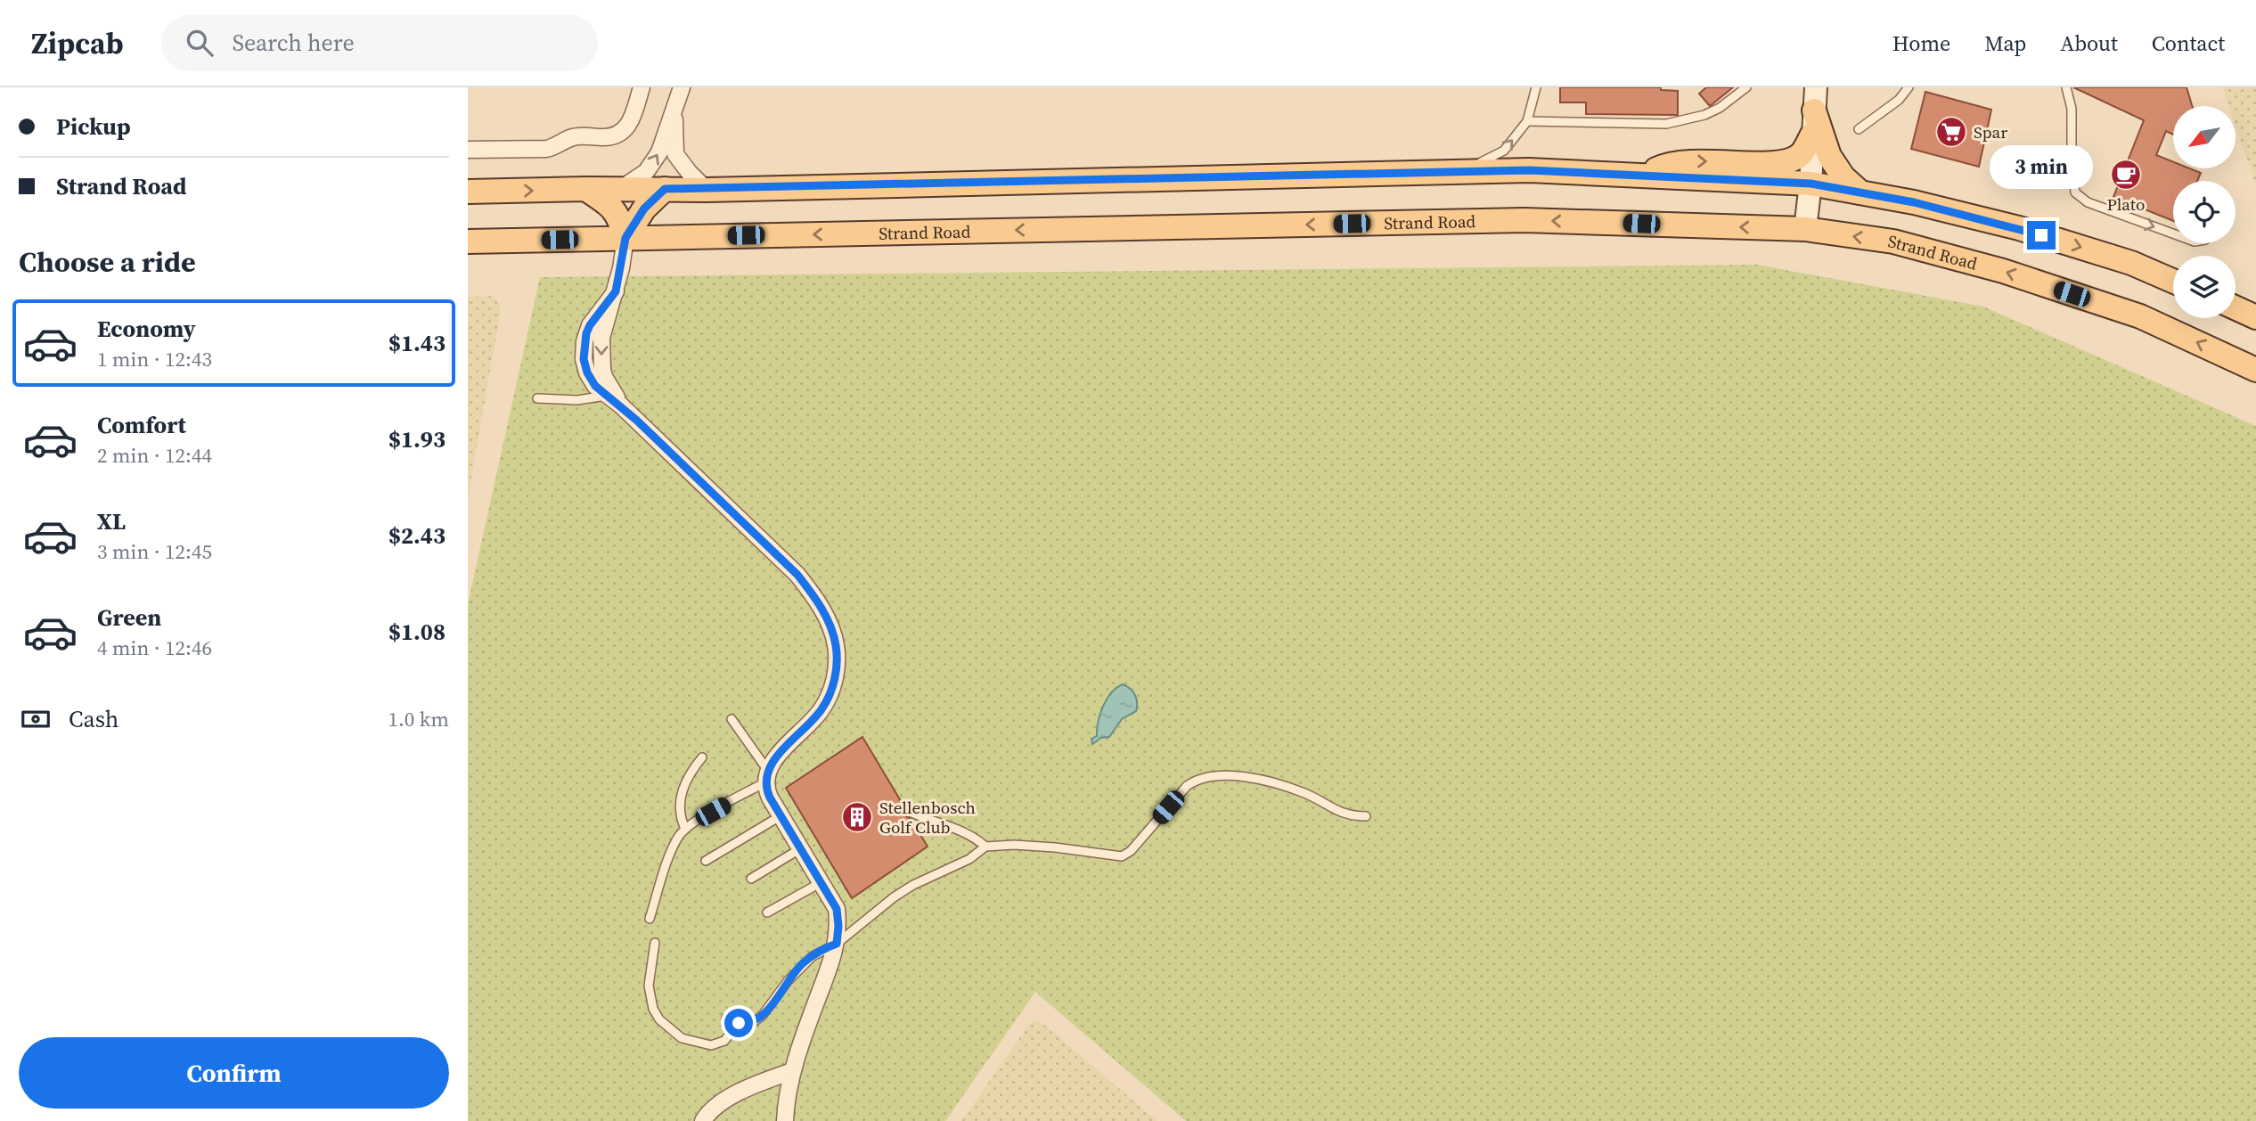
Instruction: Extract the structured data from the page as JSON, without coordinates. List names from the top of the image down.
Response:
{
  "streets": {
    "main road": ["Strand Road"]
  },
  "places": {
    "supermarket": ["Spar"],
    "cafe": ["Plato"],
    "building": ["Stellenbosch Golf Club"]
  },
  "north": "bottom left",
  "page": {
    "header": "Zipcab",
    "search": "Search here",
    "nav": [
      "Home",
      "Map",
      "About",
      "Contact"
    ],
    "banner": ["Pickup", "Strand Road"],
    "bubble": "3 min",
    "heading": "Choose a ride",
    "list": [
      {
        "name": "Economy",
        "note": "1 min · 12:43",
        "value": "$1.43"
      },
      {
        "name": "Comfort",
        "note": "2 min · 12:44",
        "value": "$1.93"
      },
      {
        "name": "XL",
        "note": "3 min · 12:45",
        "value": "$2.43"
      },
      {
        "name": "Green",
        "note": "4 min · 12:46",
        "value": "$1.08"
      }
    ],
    "pay": ["Cash", "1.0 km"],
    "buttons": "Confirm"
  }
}
